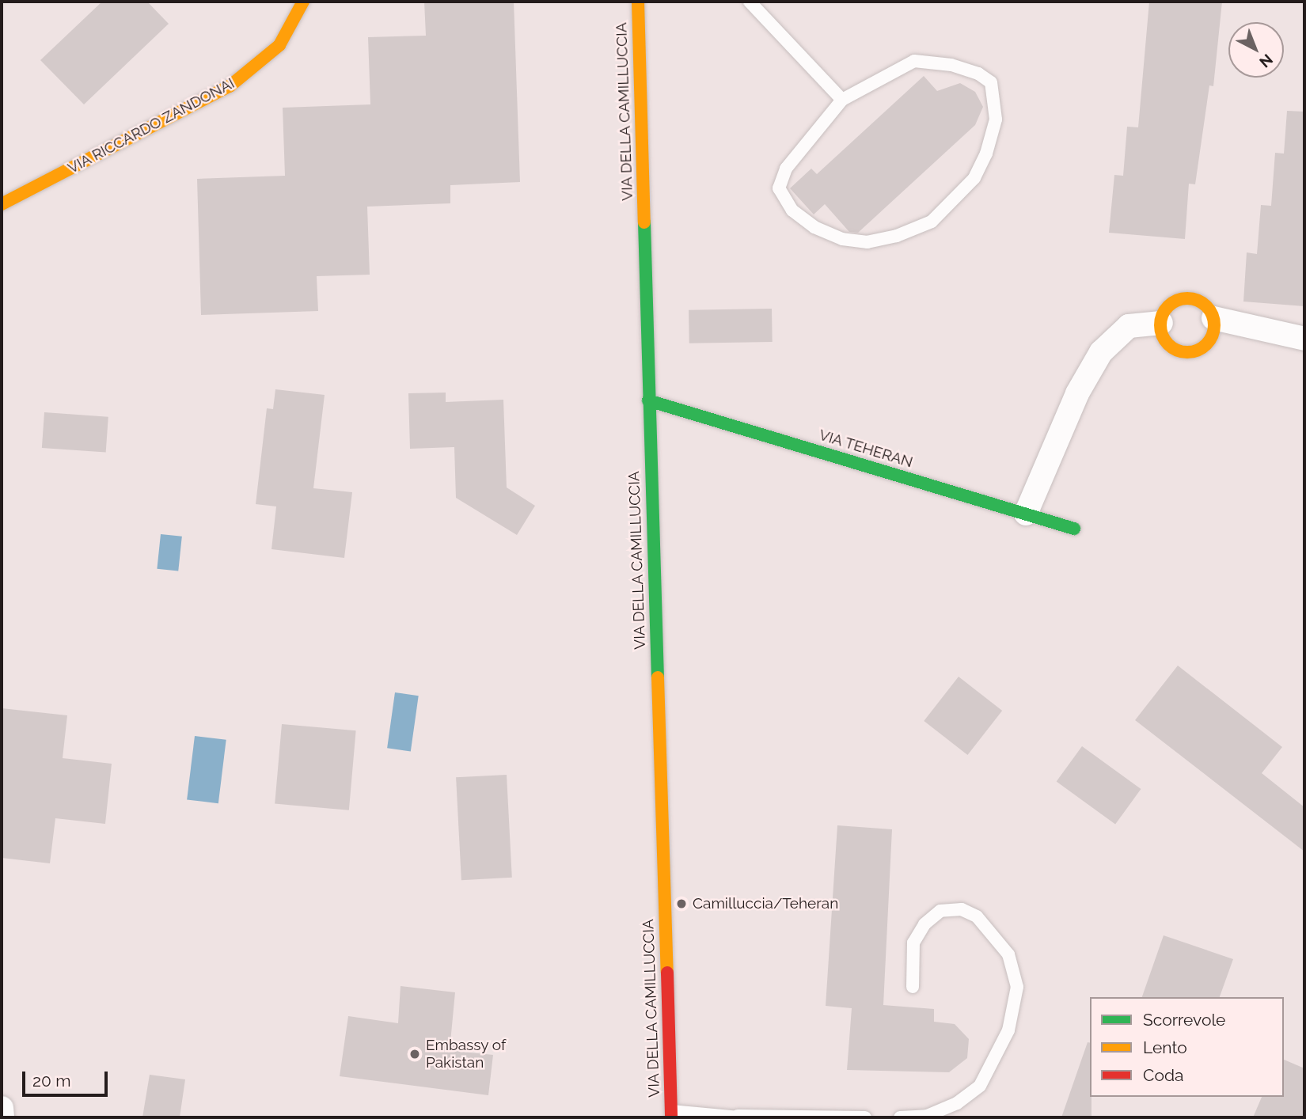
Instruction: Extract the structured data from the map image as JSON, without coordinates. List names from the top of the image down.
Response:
{
  "streets": {
    "main road": ["VIA DELLA CAMILLUCCIA", "VIA RICCARDO ZANDONAI", "VIA TEHERAN"]
  },
  "crossings": [
    ["VIA DELLA CAMILLUCCIA", "VIA TEHERAN"]
  ],
  "places": ["Camilluccia/Teheran", "Embassy of Pakistan"],
  "legend": ["Scorrevole", "Lento", "Coda"],
  "scale_bar": "20 m",
  "north": "bottom right"
}
